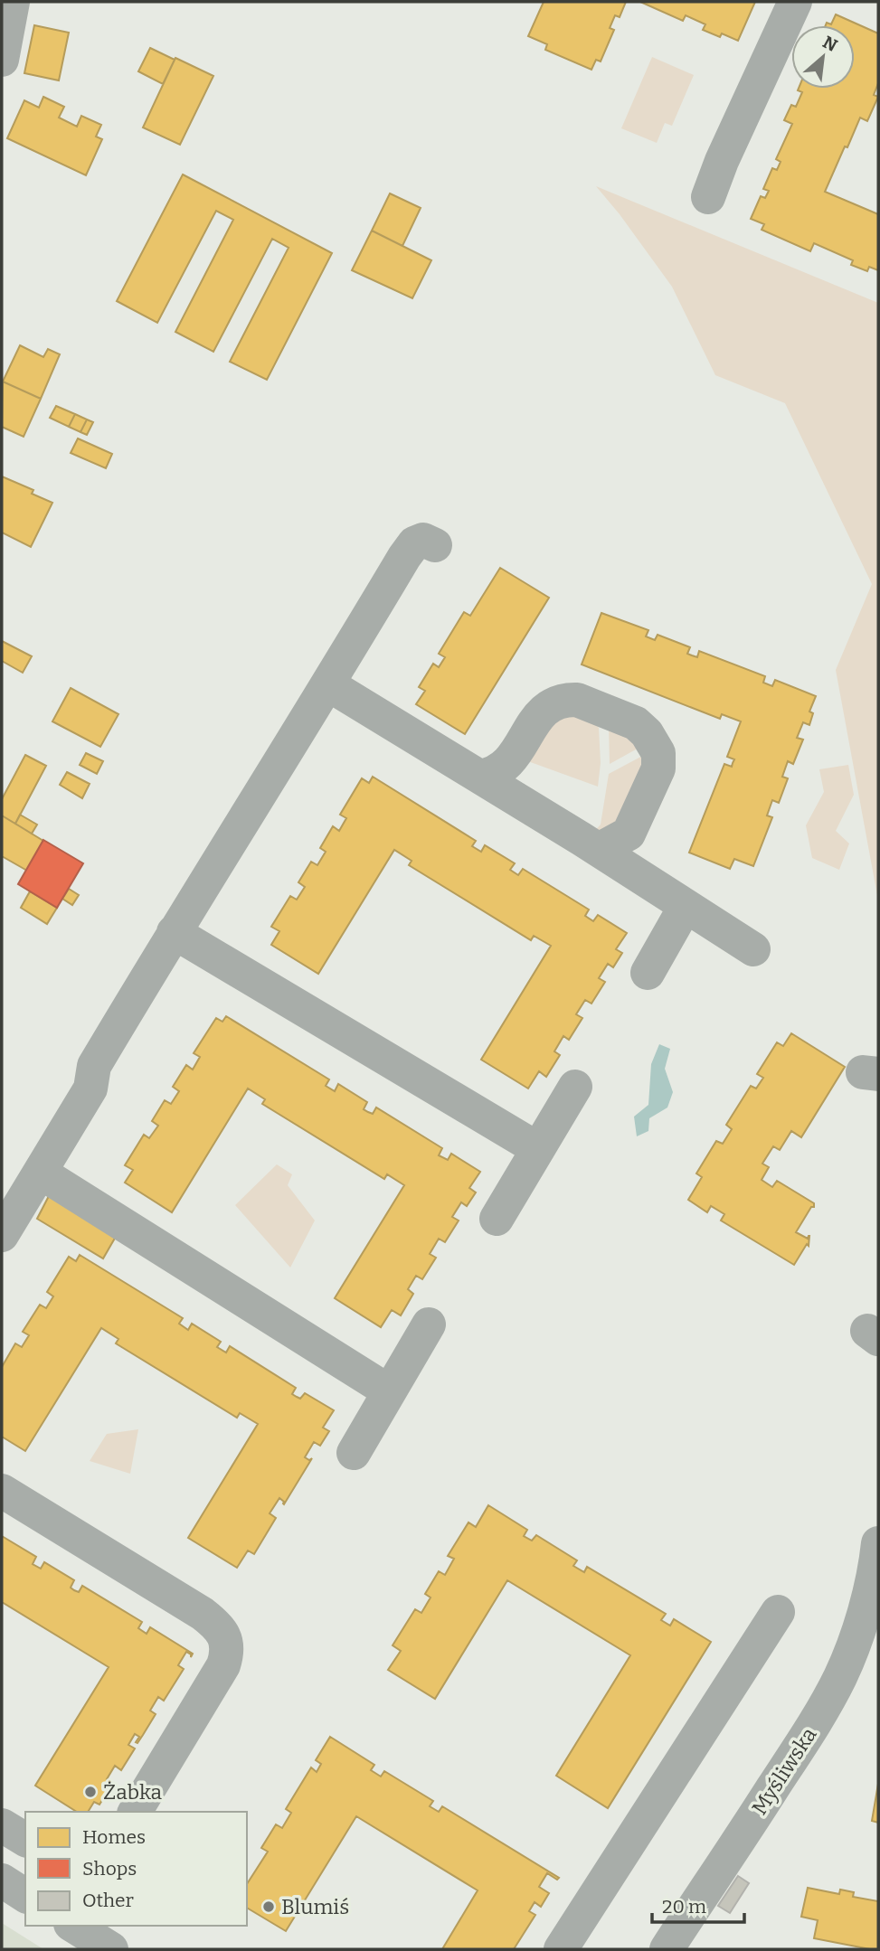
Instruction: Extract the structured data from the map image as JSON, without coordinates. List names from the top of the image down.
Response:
{
  "streets": {
    "street": ["Myśliwska"]
  },
  "places": ["Żabka", "Blumiś"],
  "legend": ["Homes", "Shops", "Other"],
  "scale_bar": "20 m",
  "north": "top right"
}
